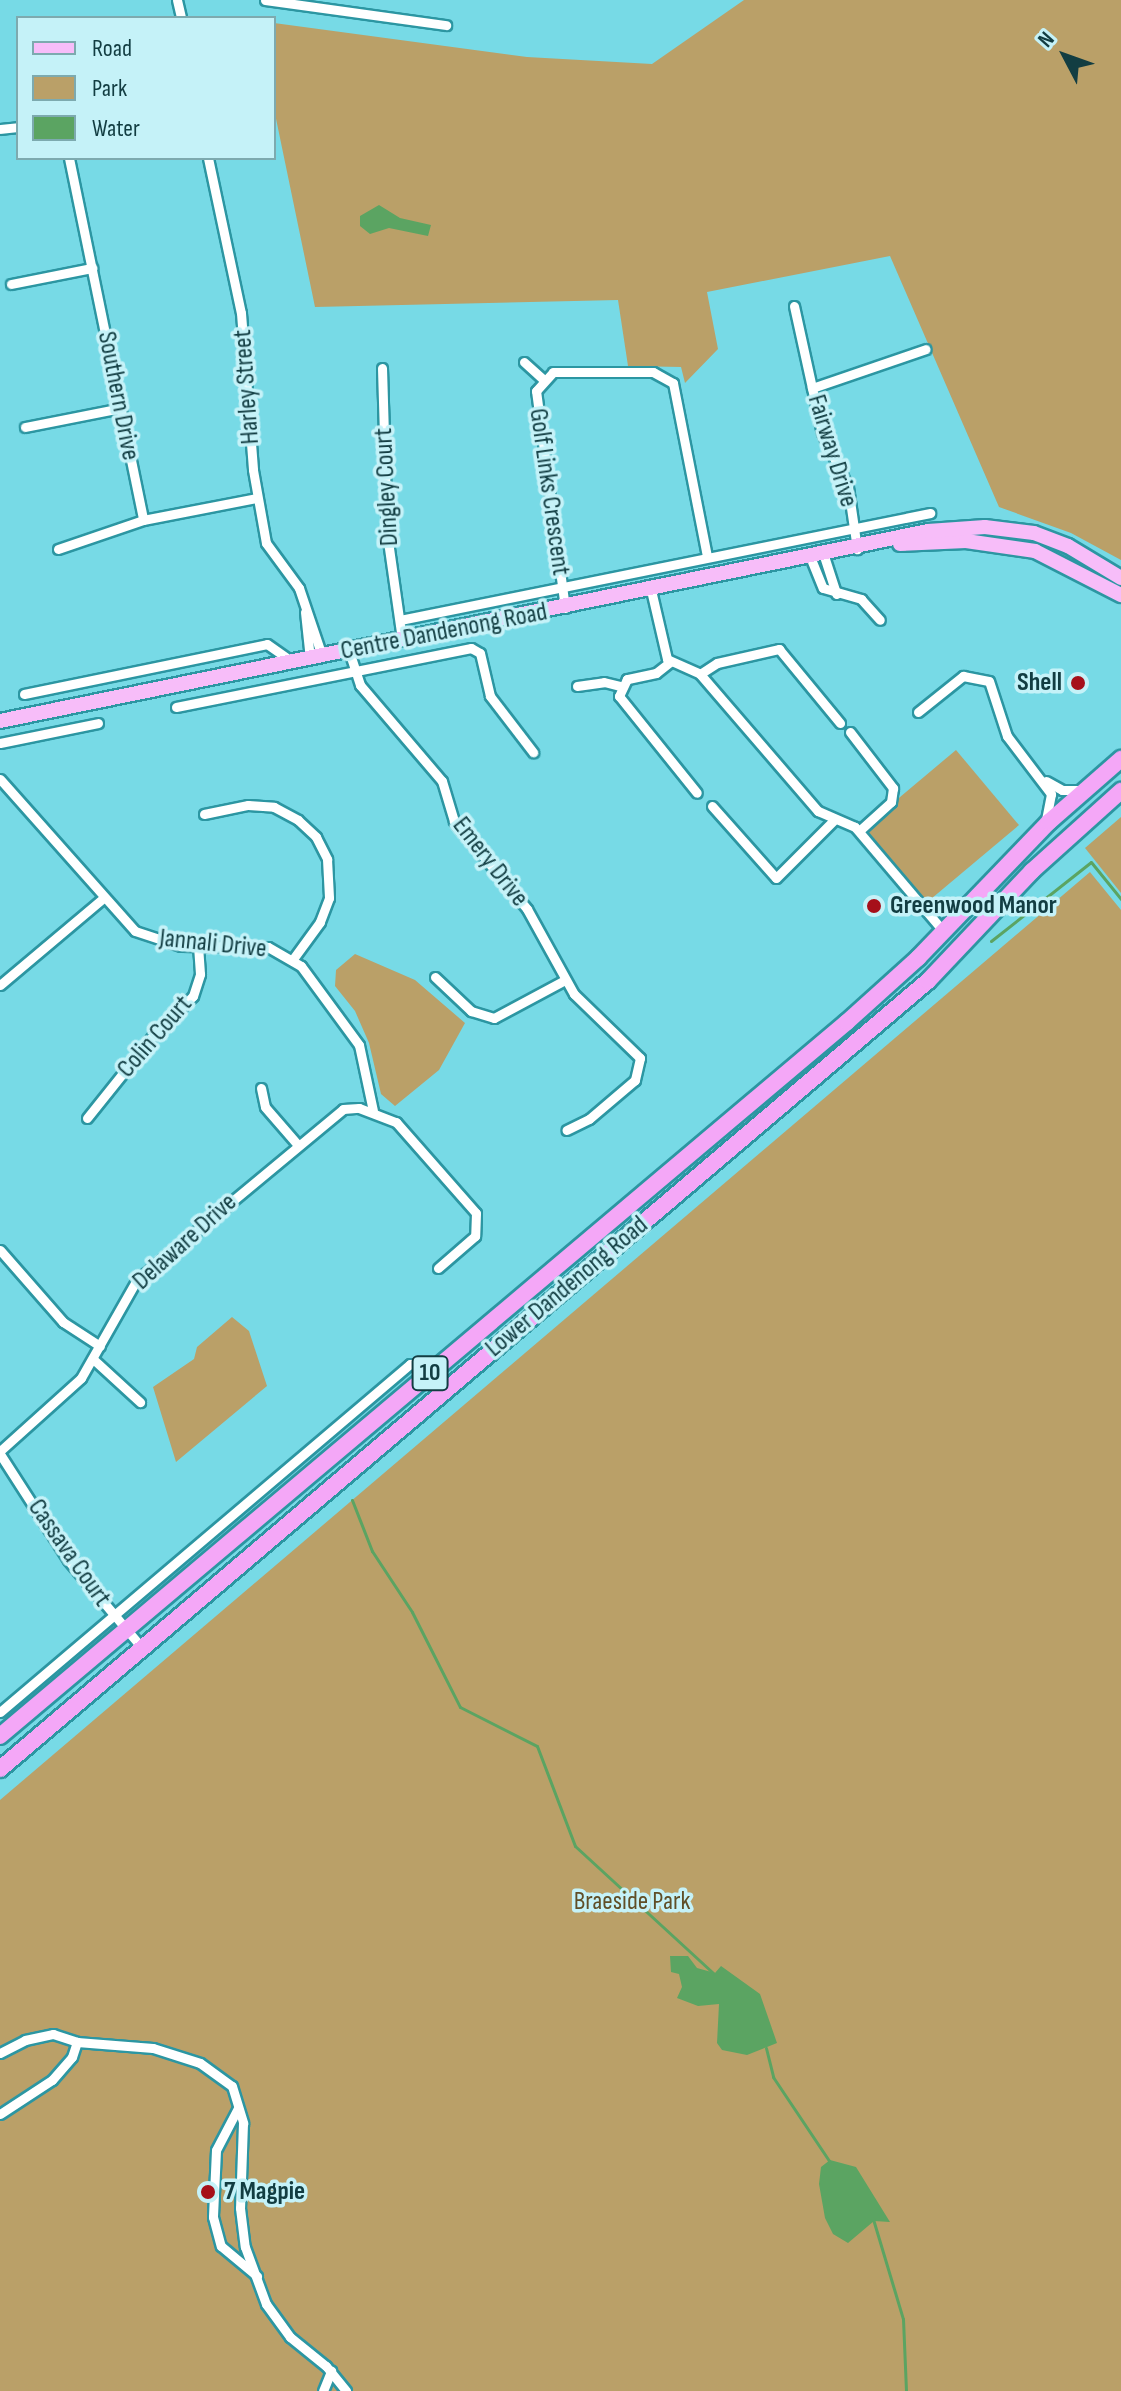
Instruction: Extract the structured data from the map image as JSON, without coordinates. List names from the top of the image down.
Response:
{
  "streets": {
    "highway": ["Lower Dandenong Road", "10"],
    "main road": ["Centre Dandenong Road"],
    "street": [
      "Harley Street",
      "Southern Drive",
      "Fairway Drive",
      "Dingley Court",
      "Golf Links Crescent",
      "Emery Drive",
      "Jannali Drive",
      "Colin Court",
      "Delaware Drive",
      "Cassava Court"
    ]
  },
  "crossings": [
    ["Harley Street", "Centre Dandenong Road"],
    ["Fairway Drive", "Centre Dandenong Road"],
    ["Dingley Court", "Centre Dandenong Road"],
    ["Golf Links Crescent", "Centre Dandenong Road"],
    ["Centre Dandenong Road", "Emery Drive"],
    ["Jannali Drive", "Colin Court"],
    ["Jannali Drive", "Delaware Drive"],
    ["Delaware Drive", "Cassava Court"],
    ["Lower Dandenong Road", "Cassava Court"]
  ],
  "parks": ["Braeside Park"],
  "places": ["Shell", "Greenwood Manor", "7 Magpie"],
  "legend": ["Road", "Park", "Water"],
  "north": "top left"
}
